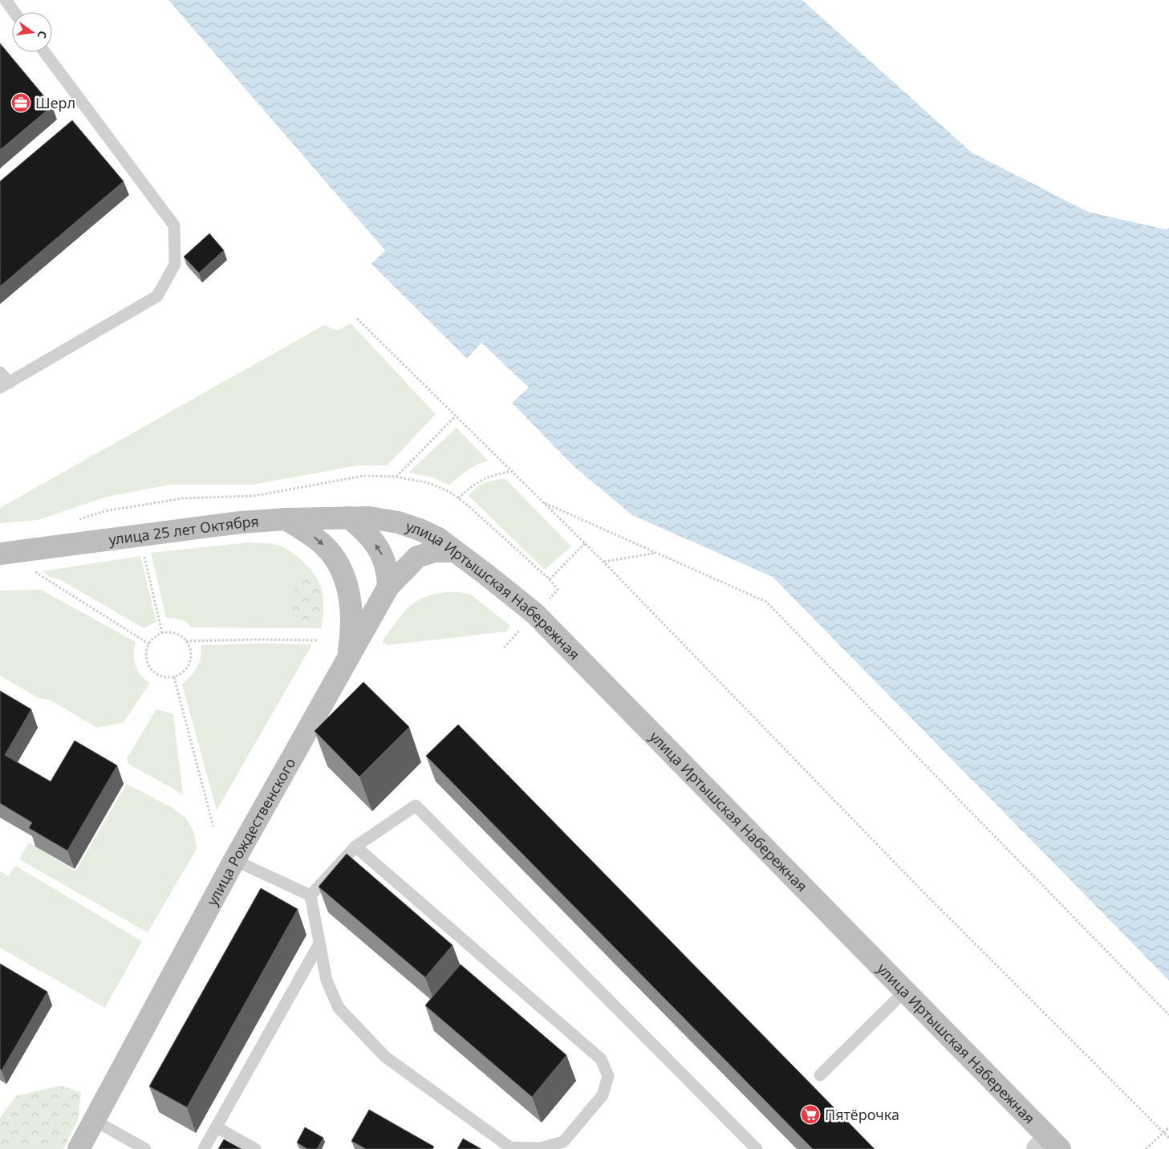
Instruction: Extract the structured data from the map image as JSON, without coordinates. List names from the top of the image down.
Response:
{
  "streets": {
    "main road": ["улица 25 лет Октября", "улица Иртышская Набережная", "улица Рождественского"]
  },
  "crossings": [
    ["улица 25 лет Октября", "улица Иртышская Набережная"],
    ["улица Иртышская Набережная", "улица Рождественского"]
  ],
  "places": {
    "office": ["Шерл"],
    "supermarket": ["Пятёрочка"]
  },
  "north": "right"
}
